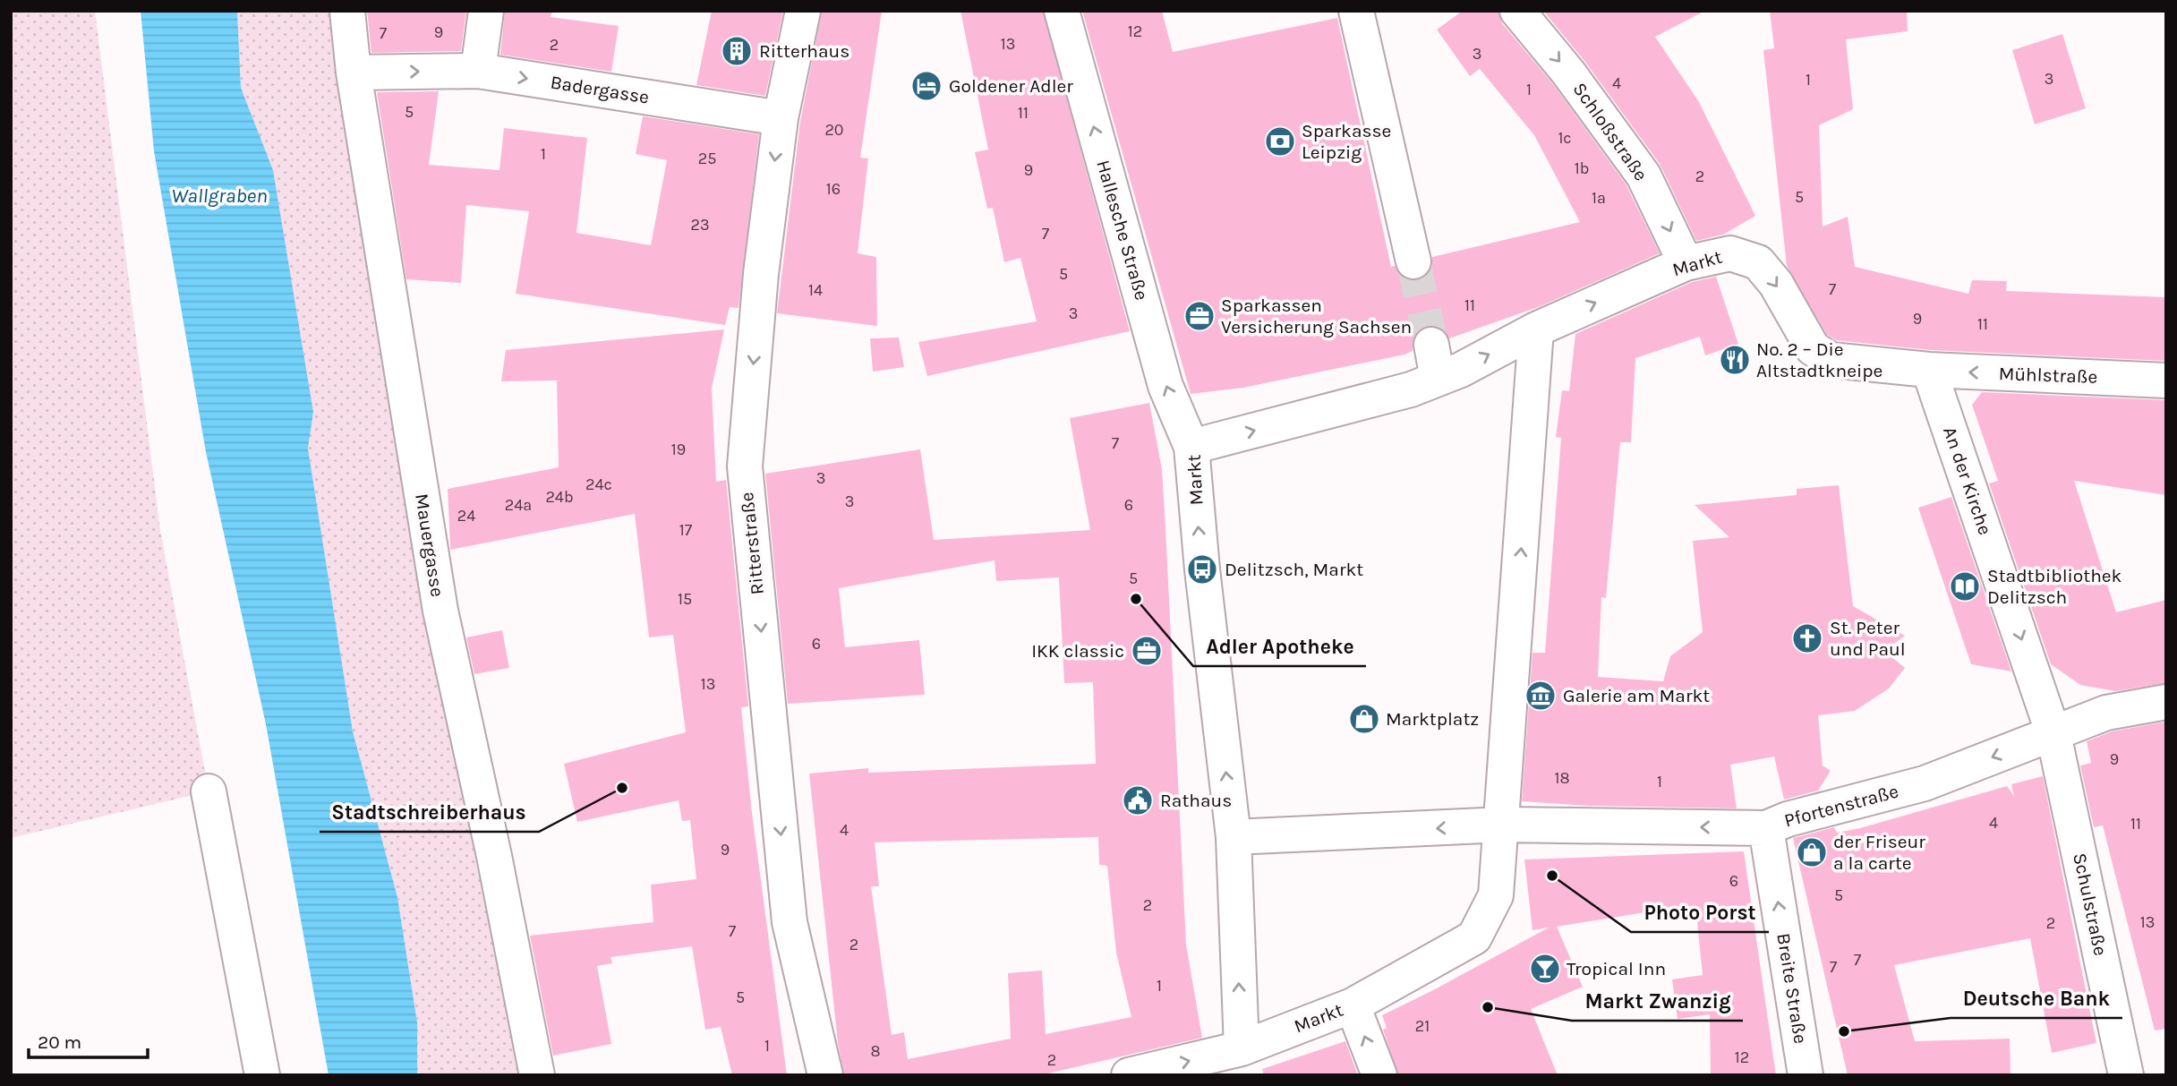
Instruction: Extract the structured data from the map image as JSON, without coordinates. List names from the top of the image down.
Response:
{
  "streets": {
    "street": [
      "Badergasse",
      "Schloßstraße",
      "Hallesche Straße",
      "Markt",
      "Mühlstraße",
      "An der Kirche",
      "Ritterstraße",
      "Mauergasse",
      "Pfortenstraße",
      "Schulstraße",
      "Breite Straße"
    ]
  },
  "crossings": [
    ["Badergasse", "Ritterstraße"],
    ["Badergasse", "Mauergasse"],
    ["Schloßstraße", "Markt"],
    ["Hallesche Straße", "Markt"],
    ["Markt", "Mühlstraße"],
    ["Markt", "An der Kirche"],
    ["Markt", "Pfortenstraße"],
    ["Mühlstraße", "An der Kirche"],
    ["An der Kirche", "Pfortenstraße"],
    ["An der Kirche", "Schulstraße"],
    ["Pfortenstraße", "Schulstraße"],
    ["Pfortenstraße", "Breite Straße"]
  ],
  "one_way": [
    "Badergasse",
    "Mühlstraße",
    "An der Kirche",
    "Ritterstraße",
    "Pfortenstraße",
    "Breite Straße"
  ],
  "water": ["Wallgraben"],
  "places": {
    "building": ["Ritterhaus"],
    "hotel": ["Goldener Adler"],
    "bank": ["Sparkasse Leipzig"],
    "office": ["Sparkassen Versicherung Sachsen", "IKK classic"],
    "restaurant": ["No. 2 – Die Altstadtkneipe"],
    "bus stop": ["Delitzsch, Markt"],
    "library": ["Stadtbibliothek Delitzsch"],
    "other": [
      "Adler Apotheke",
      "Stadtschreiberhaus",
      "Photo Porst",
      "Markt Zwanzig",
      "Deutsche Bank"
    ],
    "church": ["St. Peter und Paul"],
    "museum": ["Galerie am Markt"],
    "shop": ["Marktplatz", "der Friseur a la carte"],
    "public building": ["Rathaus"],
    "bar": ["Tropical Inn"]
  },
  "house_numbers": [
    "12",
    "9",
    "7",
    "13",
    "2",
    "3",
    "3",
    "1",
    "4",
    "1",
    "5",
    "11",
    "20",
    "1c",
    "1",
    "25",
    "1b",
    "9",
    "2",
    "16",
    "5",
    "1a",
    "23",
    "7",
    "5",
    "7",
    "14",
    "11",
    "3",
    "9",
    "11",
    "7",
    "19",
    "3",
    "24c",
    "24b",
    "3",
    "24a",
    "6",
    "24",
    "17",
    "5",
    "15",
    "6",
    "13",
    "9",
    "18",
    "1",
    "4",
    "11",
    "4",
    "9",
    "6",
    "5",
    "2",
    "13",
    "2",
    "7",
    "2",
    "7",
    "7",
    "1",
    "5",
    "21",
    "1",
    "8",
    "12",
    "2"
  ],
  "scale_bar": "20 m"
}
